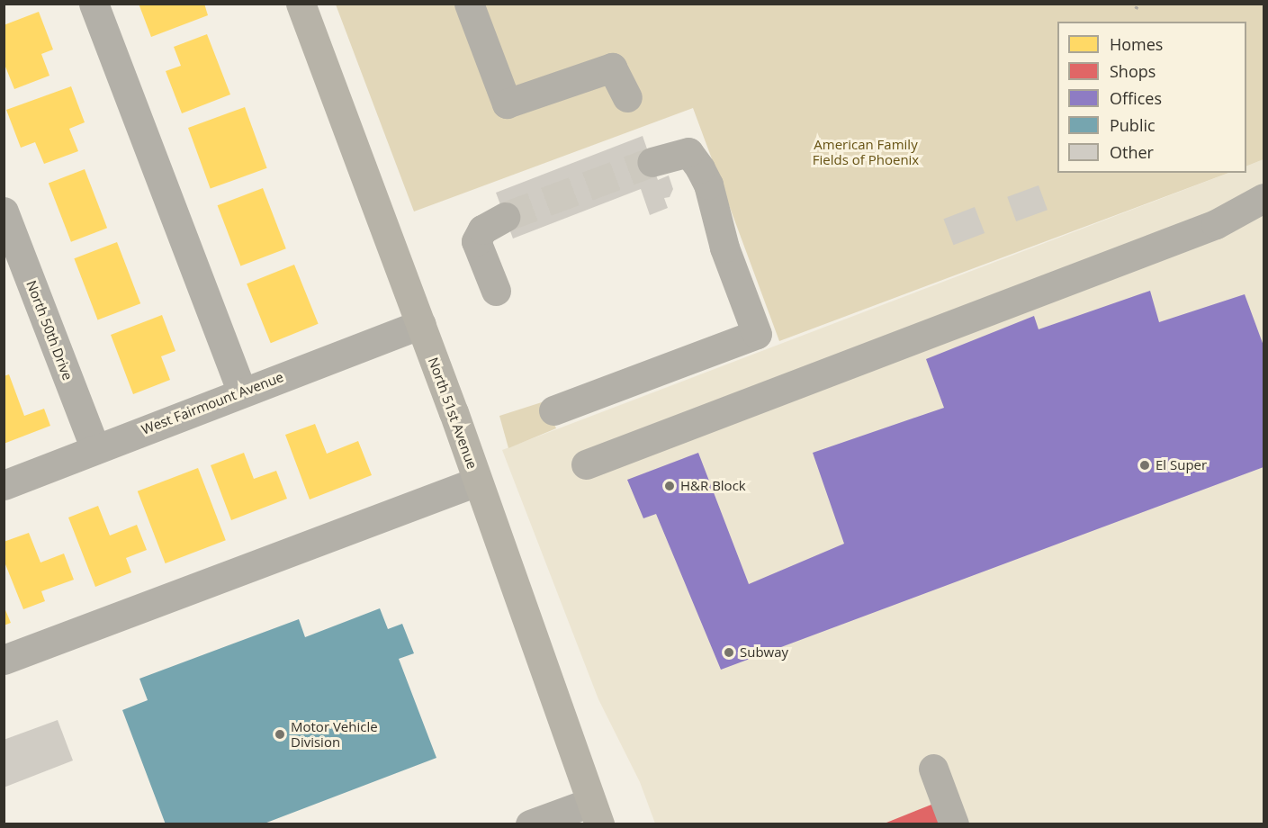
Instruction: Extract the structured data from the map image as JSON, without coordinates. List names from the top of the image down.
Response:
{
  "streets": {
    "main road": ["North 51st Avenue"],
    "street": ["North 50th Drive", "West Fairmount Avenue"]
  },
  "crossings": [
    ["North 50th Drive", "West Fairmount Avenue"],
    ["West Fairmount Avenue", "North 51st Avenue"]
  ],
  "parks": ["American Family Fields of Phoenix"],
  "places": [
    "El Super",
    "H&R Block",
    "Subway",
    "Motor Vehicle Division"
  ],
  "legend": [
    "Homes",
    "Shops",
    "Offices",
    "Public",
    "Other"
  ]
}
